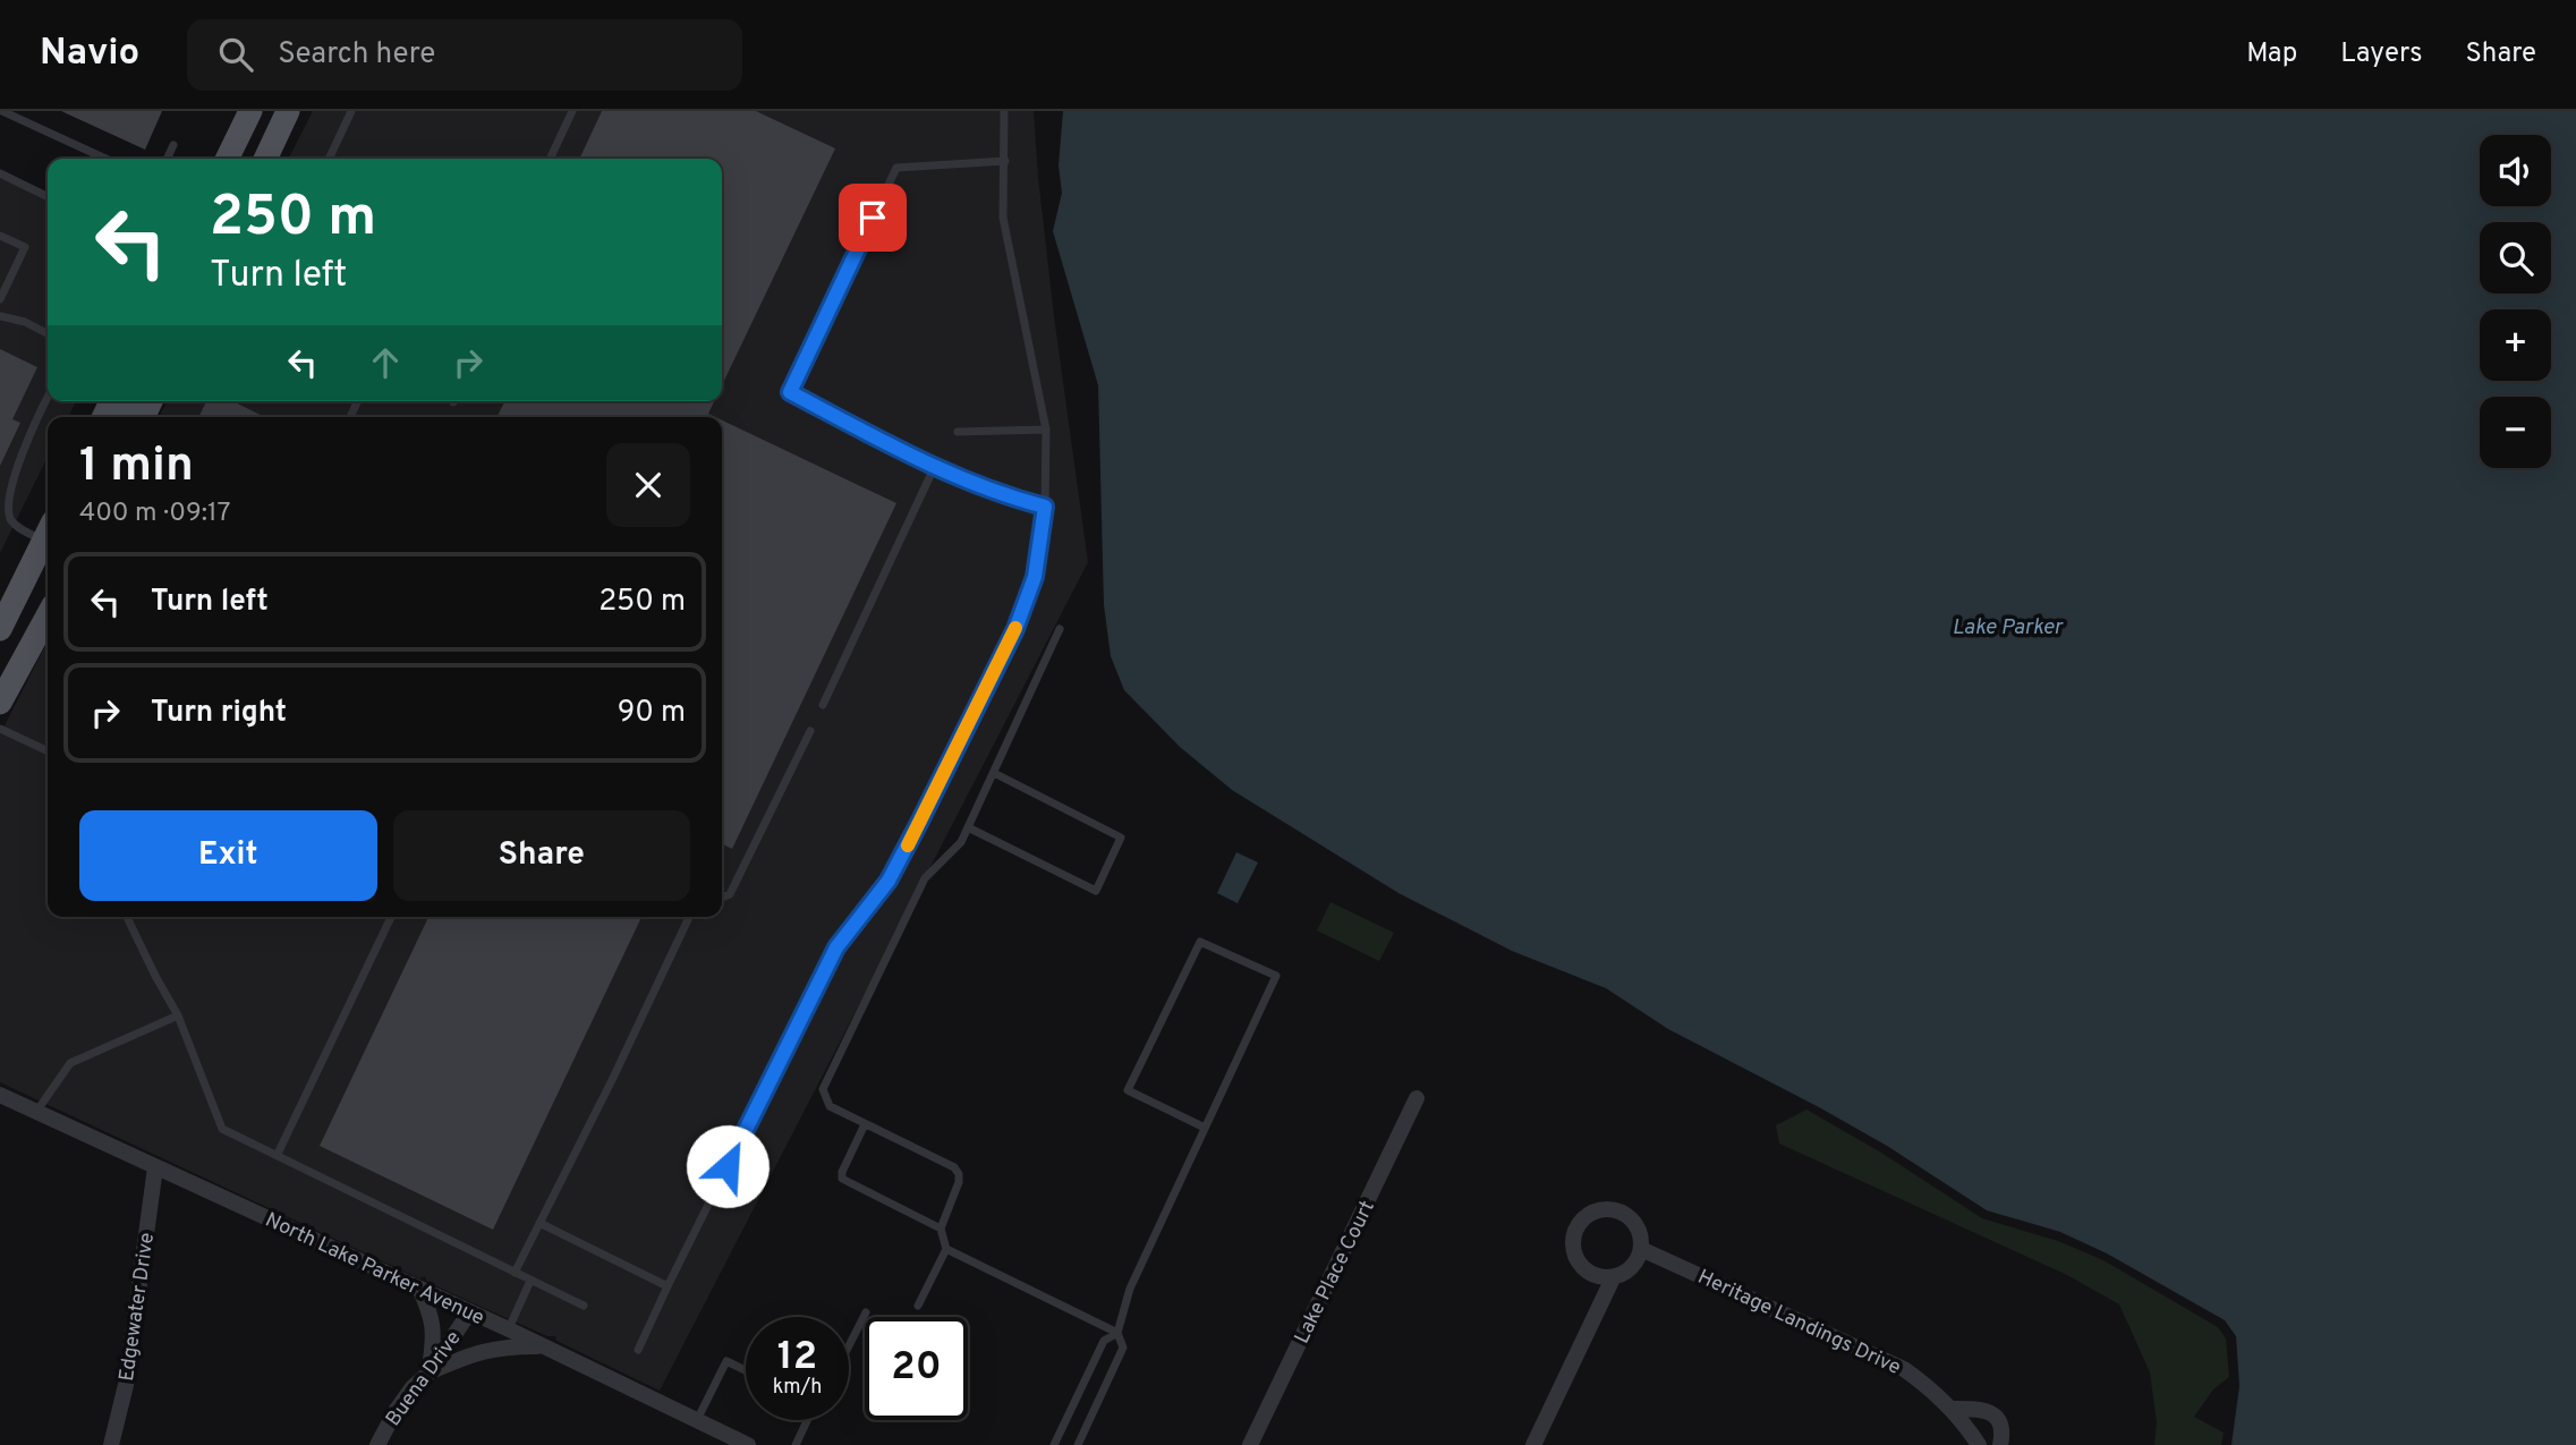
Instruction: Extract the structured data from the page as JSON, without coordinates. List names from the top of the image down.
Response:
{
  "streets": {
    "street": [
      "North Lake Parker Avenue",
      "Lake Place Court",
      "Edgewater Drive",
      "Heritage Landings Drive",
      "Buena Drive"
    ]
  },
  "crossings": [
    ["North Lake Parker Avenue", "Edgewater Drive"],
    ["North Lake Parker Avenue", "Buena Drive"]
  ],
  "water": ["Lake Parker"],
  "page": {
    "header": "Navio",
    "search": "Search here",
    "nav": ["Map", "Layers", "Share"],
    "map_buttons": ["+", "−"],
    "turn": ["250 m", "Turn left"],
    "heading": ["1 min", "400 m · 09:17"],
    "list": [
      {
        "name": "Turn left",
        "value": "250 m"
      },
      {
        "name": "Turn right",
        "value": "90 m"
      }
    ],
    "buttons": ["Exit", "Share"],
    "speed": "12 km/h",
    "limit": "20"
  }
}
